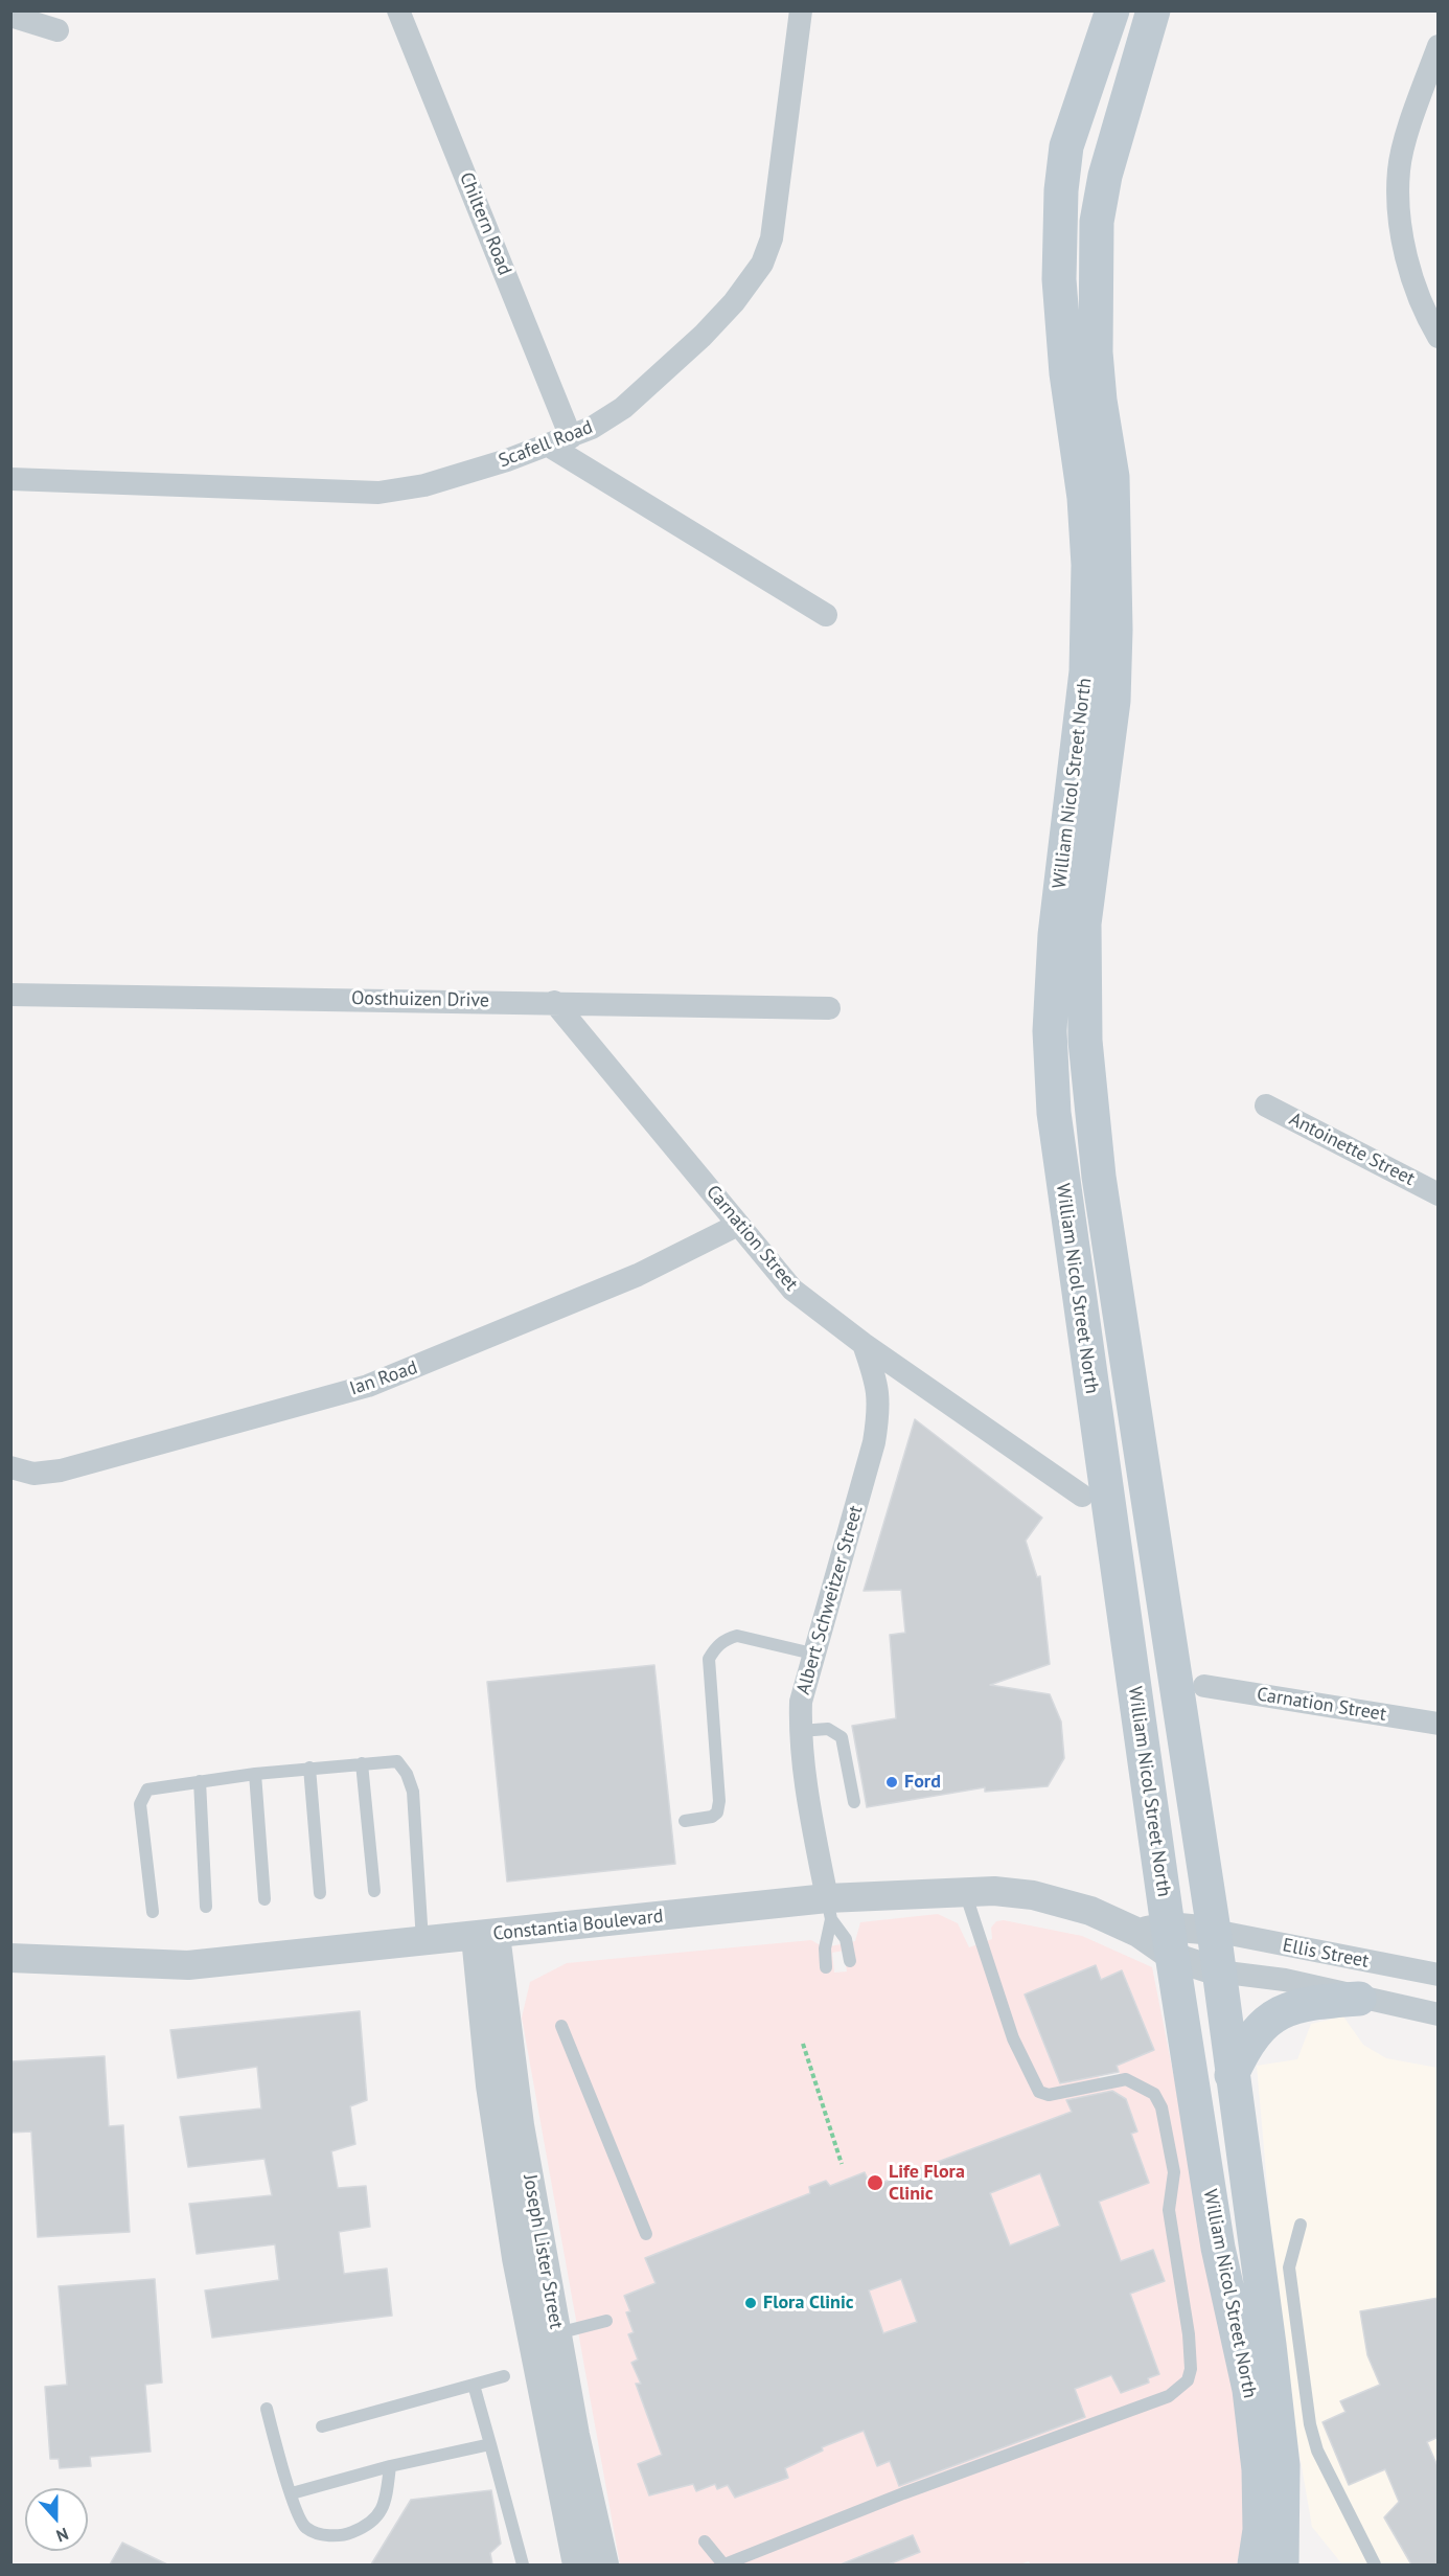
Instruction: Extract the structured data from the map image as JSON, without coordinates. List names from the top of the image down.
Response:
{
  "streets": {
    "main road": ["William Nicol Street North"],
    "street": [
      "Chiltern Road",
      "Scafell Road",
      "Oosthuizen Drive",
      "Antoinette Street",
      "Carnation Street",
      "Ian Road",
      "Albert Schweitzer Street",
      "Constantia Boulevard",
      "Ellis Street",
      "Joseph Lister Street"
    ]
  },
  "crossings": [
    ["Chiltern Road", "Scafell Road"],
    ["William Nicol Street North", "Constantia Boulevard"],
    ["William Nicol Street North", "Ellis Street"],
    ["Oosthuizen Drive", "Carnation Street"],
    ["Carnation Street", "Ian Road"],
    ["Carnation Street", "Albert Schweitzer Street"],
    ["Albert Schweitzer Street", "Constantia Boulevard"],
    ["Constantia Boulevard", "Ellis Street"],
    ["Constantia Boulevard", "Joseph Lister Street"]
  ],
  "places": ["Ford", "Life Flora Clinic", "Flora Clinic"],
  "north": "bottom"
}
